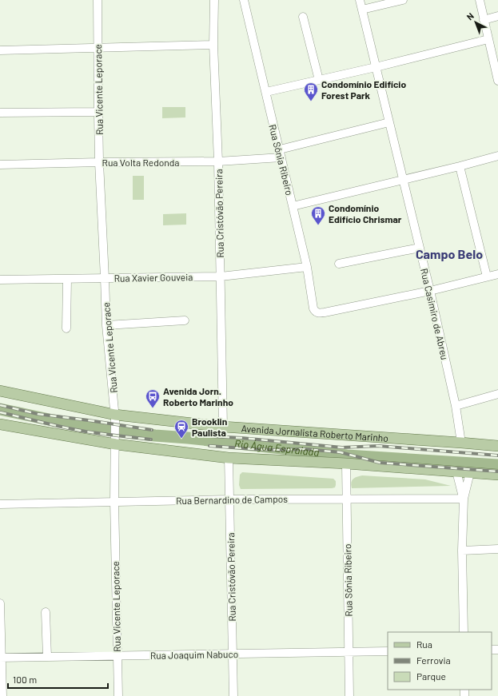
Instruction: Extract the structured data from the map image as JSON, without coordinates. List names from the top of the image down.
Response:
{
  "streets": {
    "main road": ["Avenida Jornalista Roberto Marinho"],
    "street": [
      "Rua Vicente Leporace",
      "Rua Sônia Ribeiro",
      "Rua Volta Redonda",
      "Rua Cristóvão Pereira",
      "Rua Xavier Gouveia",
      "Rua Casimiro de Abreu",
      "Rua Bernardino de Campos",
      "Rua Joaquim Nabuco"
    ]
  },
  "crossings": [
    ["Rua Vicente Leporace", "Rua Volta Redonda"],
    ["Rua Vicente Leporace", "Rua Xavier Gouveia"],
    ["Rua Vicente Leporace", "Avenida Jornalista Roberto Marinho"],
    ["Rua Vicente Leporace", "Rua Bernardino de Campos"],
    ["Rua Vicente Leporace", "Rua Joaquim Nabuco"],
    ["Rua Sônia Ribeiro", "Rua Volta Redonda"],
    ["Rua Sônia Ribeiro", "Rua Xavier Gouveia"],
    ["Rua Sônia Ribeiro", "Rua Casimiro de Abreu"],
    ["Rua Sônia Ribeiro", "Rua Bernardino de Campos"],
    ["Rua Sônia Ribeiro", "Rua Joaquim Nabuco"],
    ["Rua Volta Redonda", "Rua Cristóvão Pereira"],
    ["Rua Cristóvão Pereira", "Rua Xavier Gouveia"],
    ["Rua Cristóvão Pereira", "Avenida Jornalista Roberto Marinho"],
    ["Rua Cristóvão Pereira", "Rua Bernardino de Campos"],
    ["Rua Cristóvão Pereira", "Rua Joaquim Nabuco"],
    ["Rua Casimiro de Abreu", "Avenida Jornalista Roberto Marinho"]
  ],
  "districts": ["Campo Belo"],
  "water": ["Rio Água Espraiada"],
  "places": {
    "building": ["Condomínio Edifício Forest Park", "Condomínio Edifício Chrismar"],
    "bus stop": ["Avenida Jorn. Roberto Marinho"],
    "station": ["Brooklin Paulista"]
  },
  "legend": ["Rua", "Ferrovia", "Parque"],
  "scale_bar": "100 m",
  "north": "top left"
}
